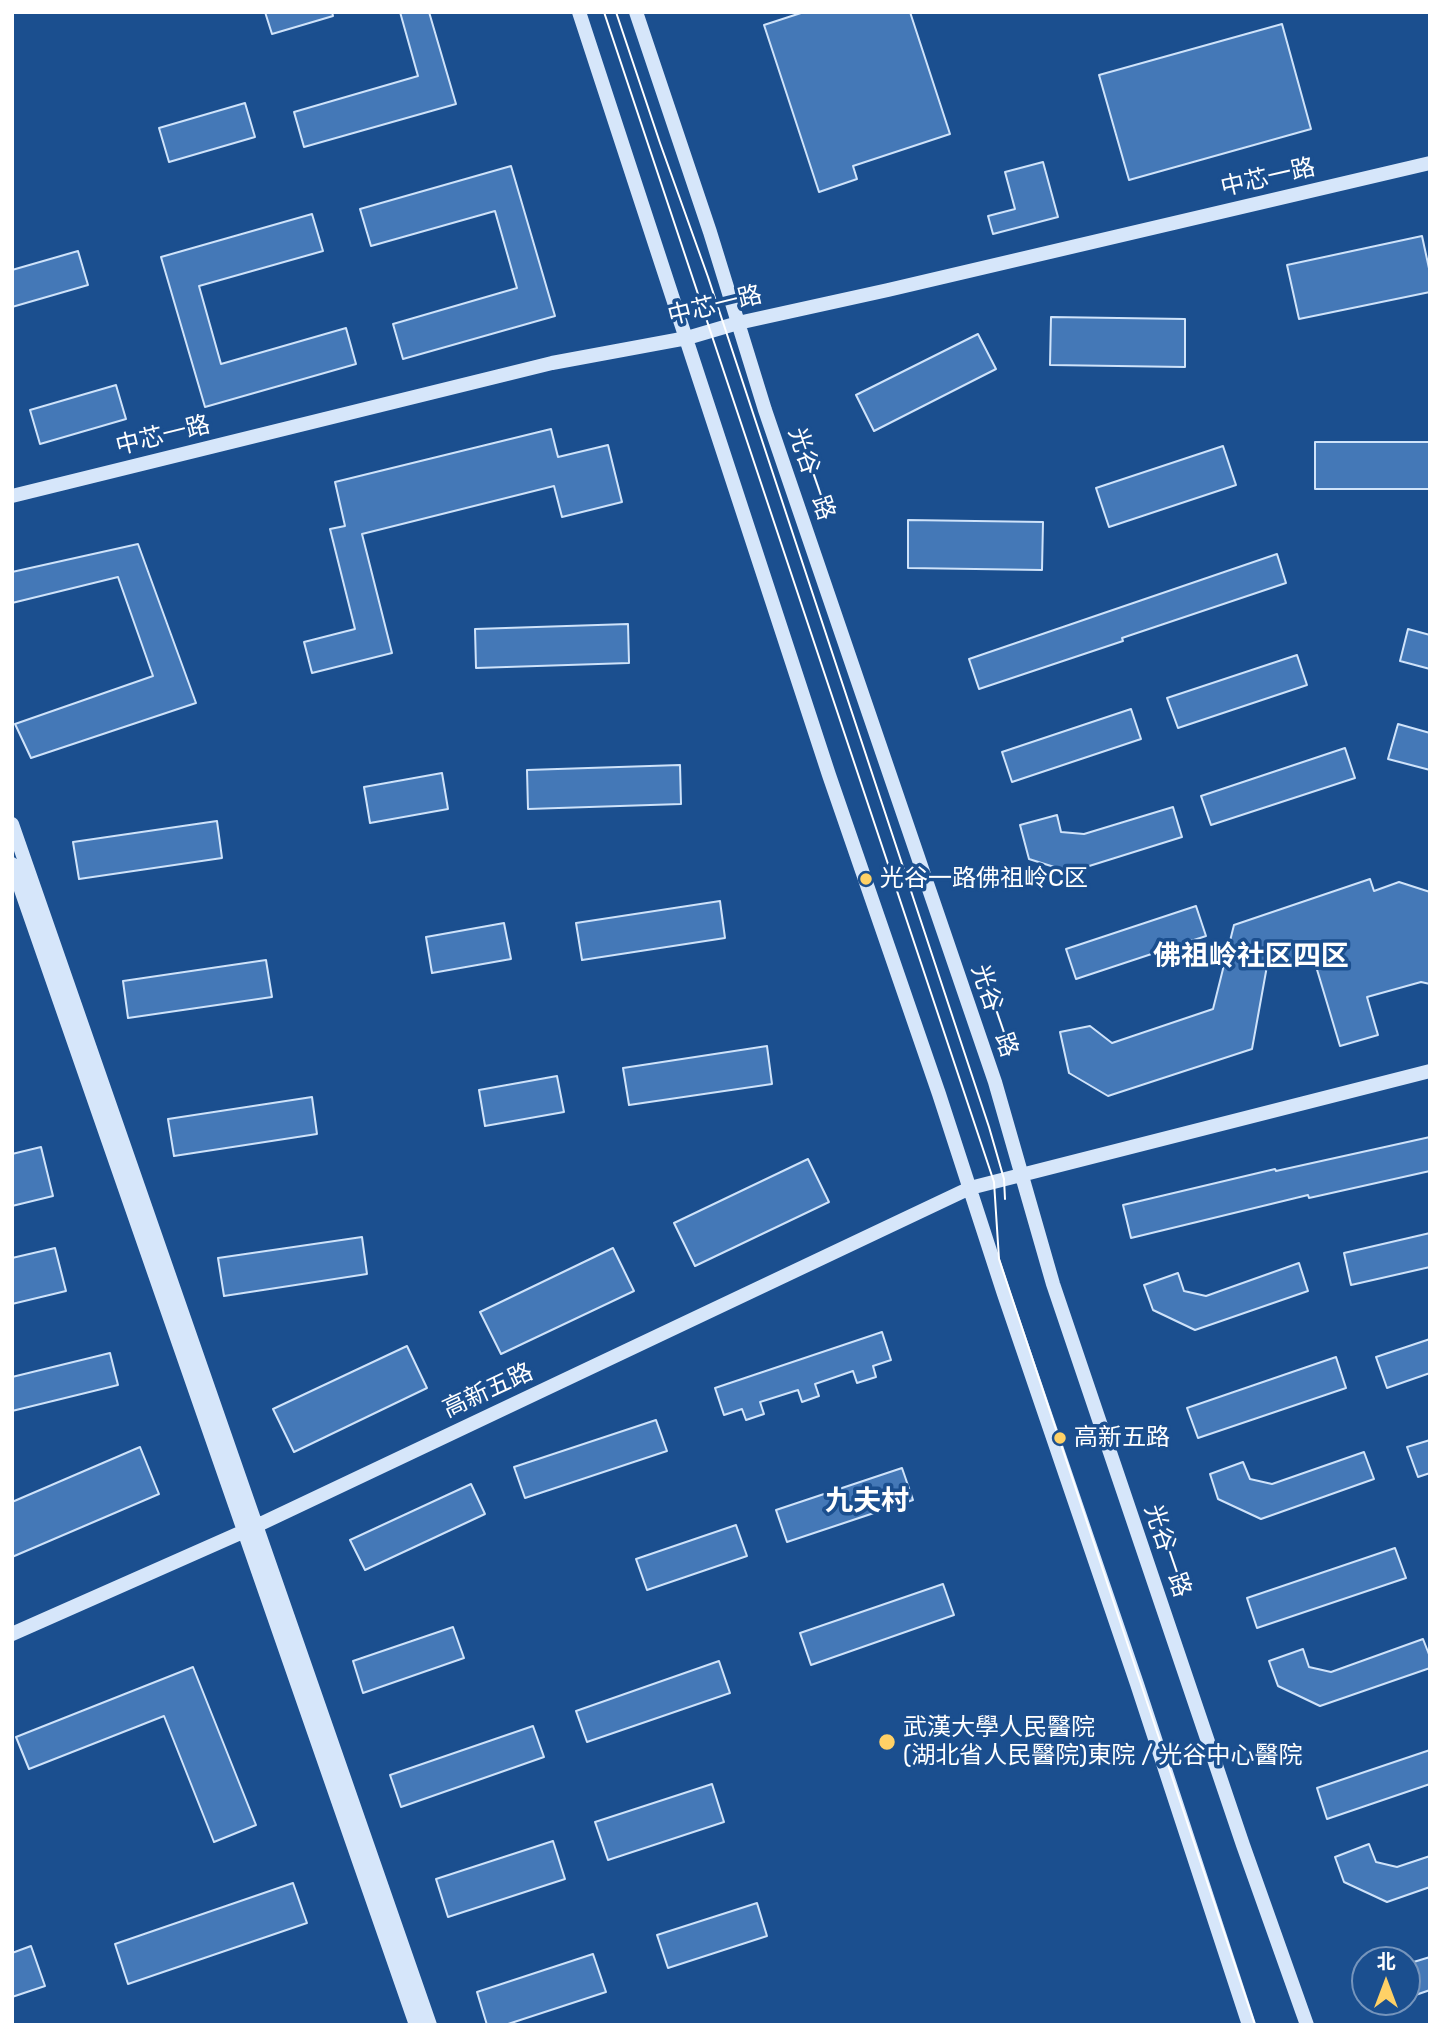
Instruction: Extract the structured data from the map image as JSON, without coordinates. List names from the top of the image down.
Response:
{
  "streets": {
    "main road": ["中芯一路", "光谷一路", "高新五路"]
  },
  "crossings": [
    ["中芯一路", "光谷一路"],
    ["光谷一路", "高新五路"]
  ],
  "districts": ["佛祖岭社区四区", "九夫村"],
  "places": ["光谷一路佛祖岭C区", "高新五路", "武漢大學人民醫院 (湖北省人民醫院)東院 / 光谷中心醫院"],
  "north": "top"
}
